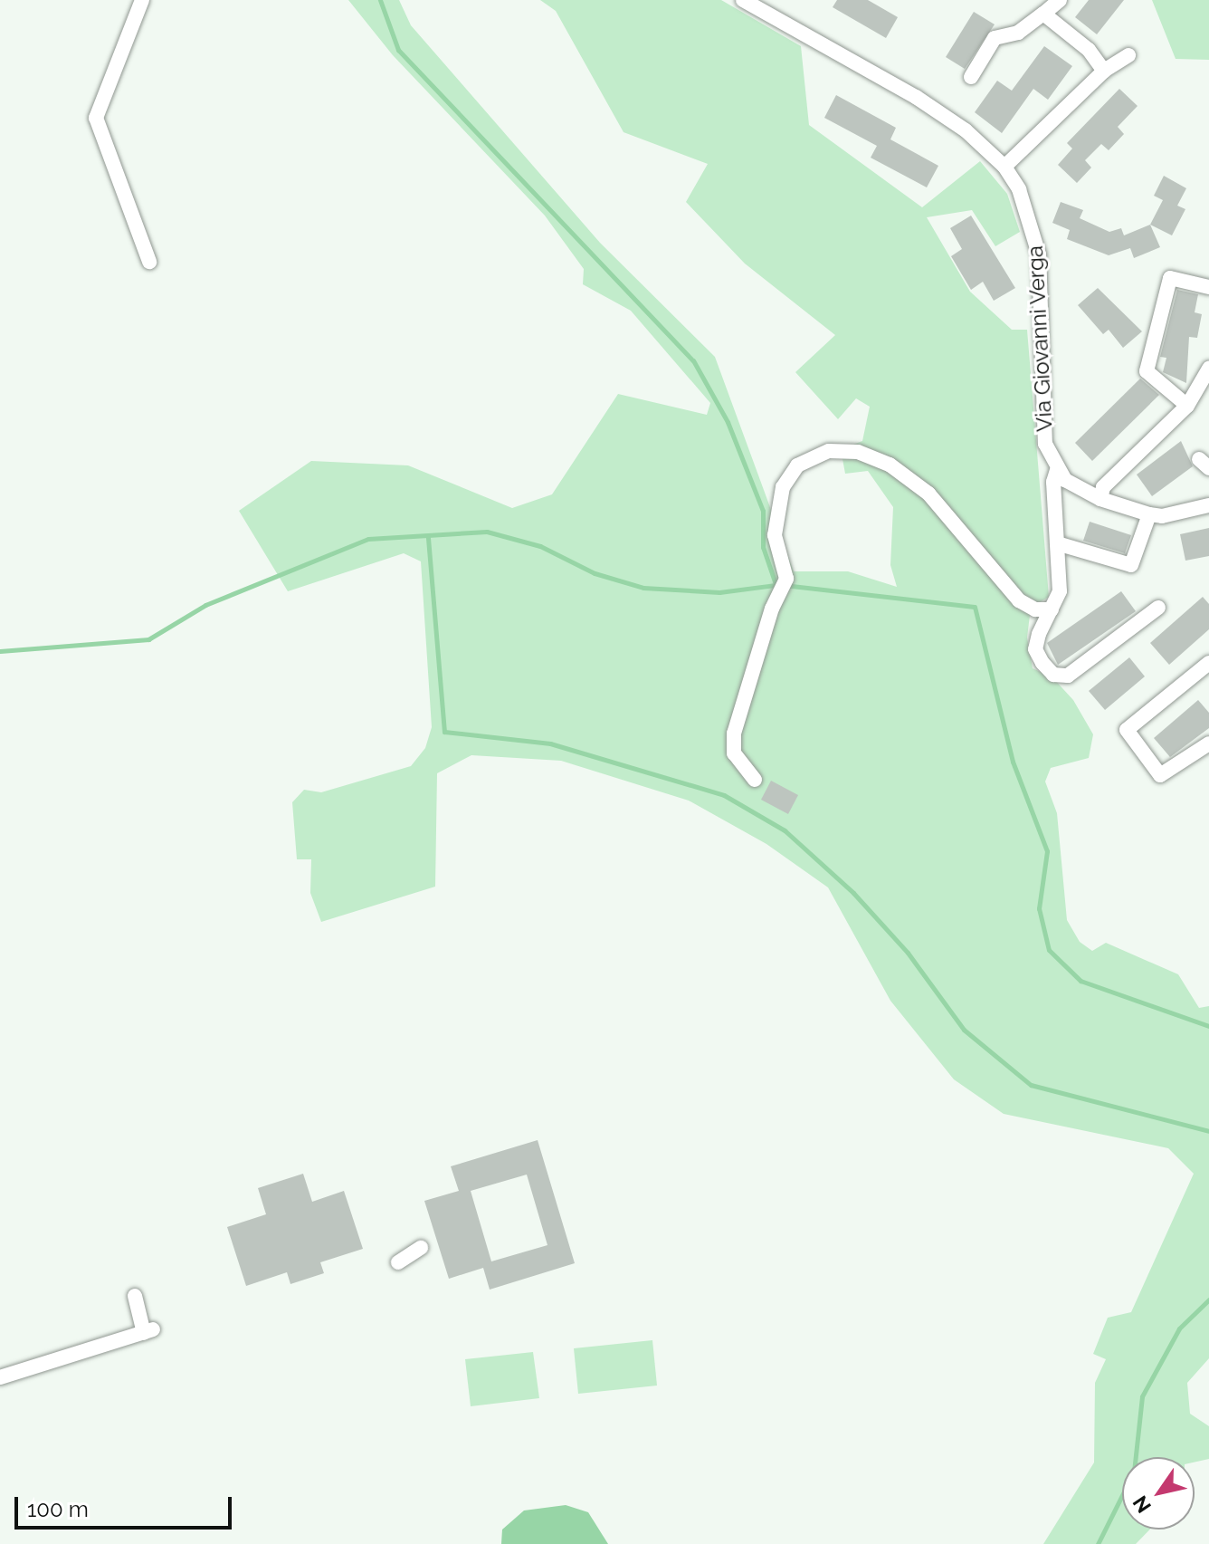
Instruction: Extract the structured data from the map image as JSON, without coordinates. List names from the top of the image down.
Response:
{
  "streets": {
    "street": ["Via Giovanni Verga"]
  },
  "scale_bar": "100 m",
  "north": "bottom left"
}
